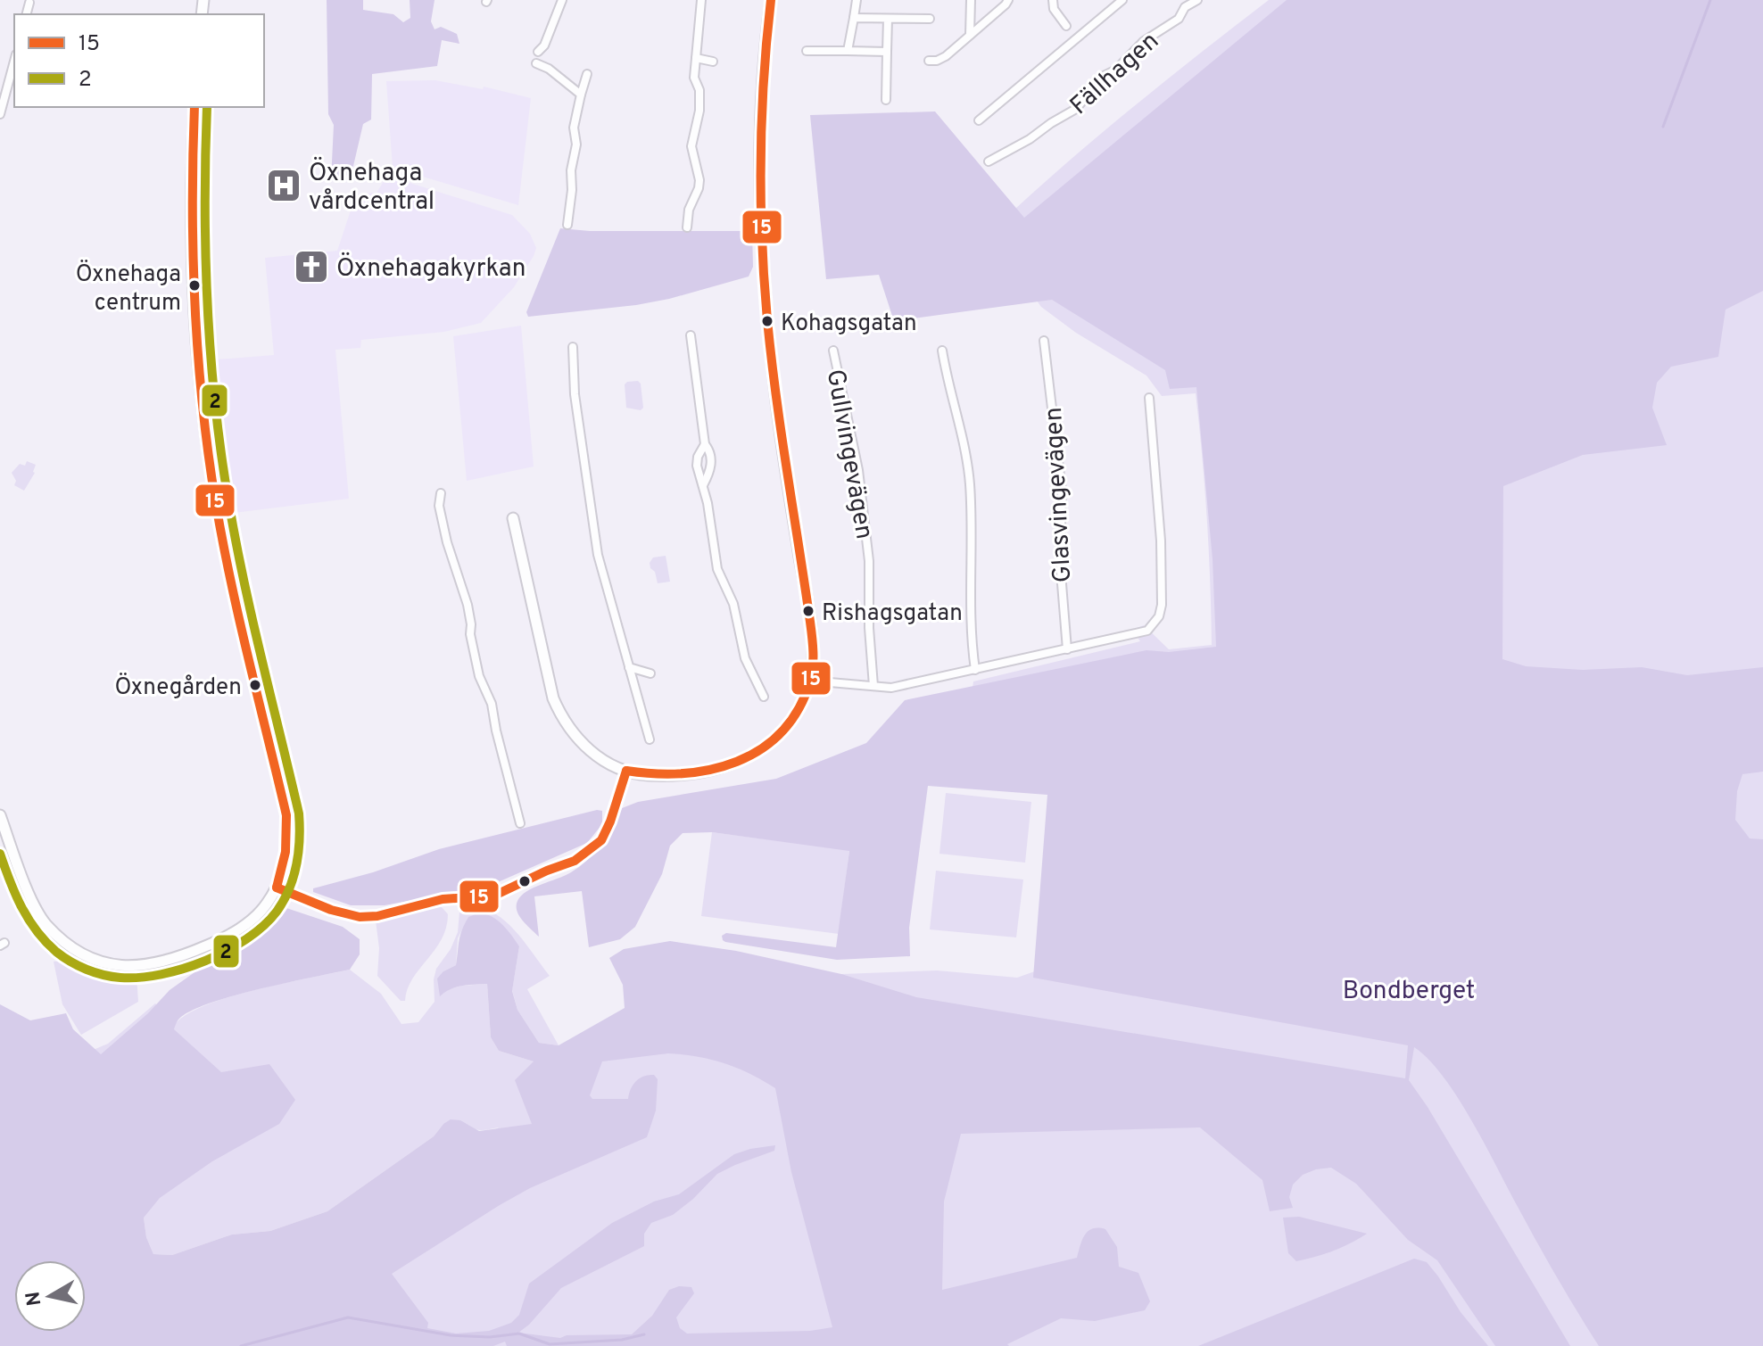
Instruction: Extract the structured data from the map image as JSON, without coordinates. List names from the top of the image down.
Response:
{
  "streets": {
    "street": ["Fällhagen", "Gullvingevägen", "Glasvingevägen"]
  },
  "parks": ["Bondberget"],
  "places": {
    "hospital": ["Öxnehaga vårdcentral"],
    "church": ["Öxnehagakyrkan"],
    "other": [
      "Öxnehaga centrum",
      "Kohagsgatan",
      "Rishagsgatan",
      "Öxnegården"
    ]
  },
  "lines": ["transit line 15", "transit line 2"],
  "legend": ["15", "2"],
  "north": "left"
}
